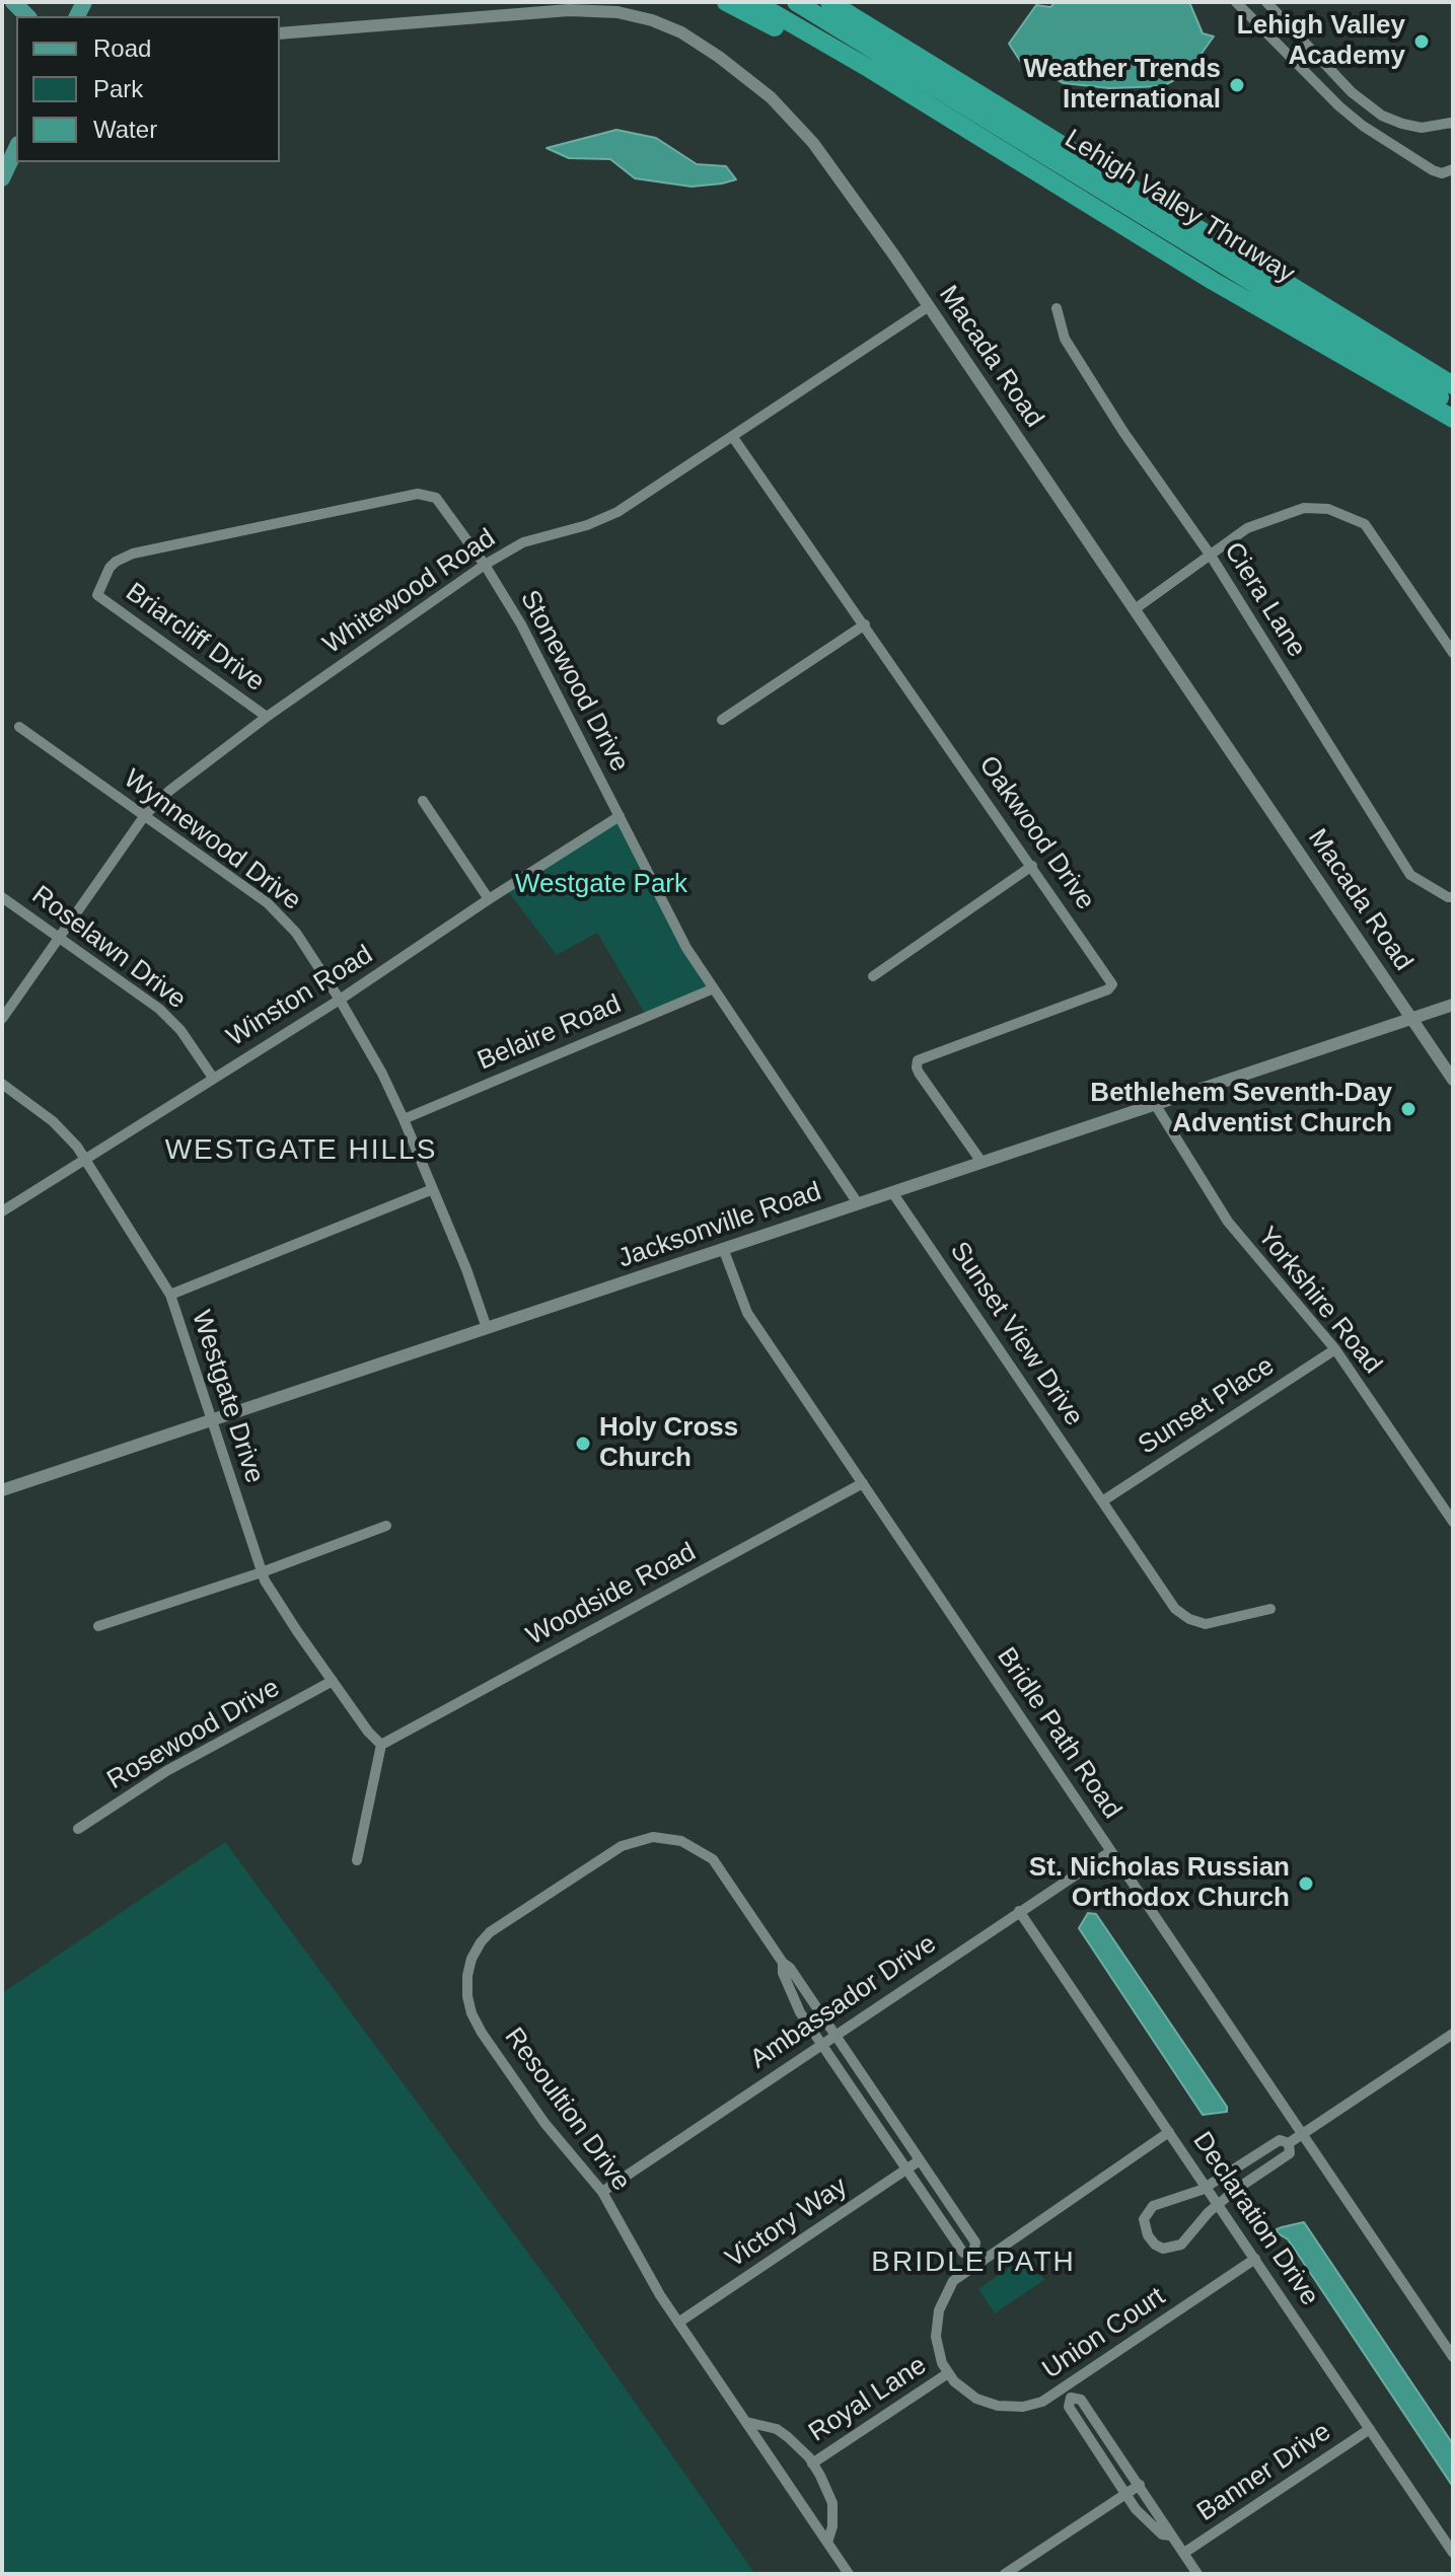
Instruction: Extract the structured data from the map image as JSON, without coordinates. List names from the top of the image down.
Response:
{
  "streets": {
    "highway": ["Lehigh Valley Thruway"],
    "street": [
      "Macada Road",
      "Whitewood Road",
      "Ciera Lane",
      "Briarcliff Drive",
      "Stonewood Drive",
      "Oakwood Drive",
      "Wynnewood Drive",
      "Roselawn Drive",
      "Winston Road",
      "Belaire Road",
      "Jacksonville Road",
      "Yorkshire Road",
      "Sunset View Drive",
      "Westgate Drive",
      "Sunset Place",
      "Woodside Road",
      "Bridle Path Road",
      "Rosewood Drive",
      "Ambassador Drive",
      "Resoultion Drive",
      "Declaration Drive",
      "Victory Way",
      "Union Court",
      "Royal Lane",
      "Banner Drive"
    ]
  },
  "crossings": [
    ["Macada Road", "Whitewood Road"],
    ["Macada Road", "Jacksonville Road"],
    ["Whitewood Road", "Briarcliff Drive"],
    ["Whitewood Road", "Stonewood Drive"],
    ["Whitewood Road", "Oakwood Drive"],
    ["Whitewood Road", "Wynnewood Drive"],
    ["Whitewood Road", "Roselawn Drive"],
    ["Briarcliff Drive", "Stonewood Drive"],
    ["Stonewood Drive", "Winston Road"],
    ["Stonewood Drive", "Belaire Road"],
    ["Stonewood Drive", "Jacksonville Road"],
    ["Oakwood Drive", "Jacksonville Road"],
    ["Wynnewood Drive", "Winston Road"],
    ["Wynnewood Drive", "Belaire Road"],
    ["Wynnewood Drive", "Jacksonville Road"],
    ["Roselawn Drive", "Winston Road"],
    ["Winston Road", "Westgate Drive"],
    ["Jacksonville Road", "Yorkshire Road"],
    ["Jacksonville Road", "Sunset View Drive"],
    ["Jacksonville Road", "Westgate Drive"],
    ["Jacksonville Road", "Bridle Path Road"],
    ["Yorkshire Road", "Sunset Place"],
    ["Sunset View Drive", "Sunset Place"],
    ["Westgate Drive", "Woodside Road"],
    ["Westgate Drive", "Rosewood Drive"],
    ["Woodside Road", "Bridle Path Road"],
    ["Bridle Path Road", "Ambassador Drive"],
    ["Ambassador Drive", "Resoultion Drive"],
    ["Ambassador Drive", "Declaration Drive"],
    ["Resoultion Drive", "Victory Way"],
    ["Declaration Drive", "Union Court"],
    ["Declaration Drive", "Banner Drive"],
    ["Union Court", "Royal Lane"]
  ],
  "districts": ["WESTGATE HILLS", "BRIDLE PATH"],
  "parks": ["Westgate Park"],
  "places": [
    "Lehigh Valley Academy",
    "Weather Trends International",
    "Bethlehem Seventh-Day Adventist Church",
    "Holy Cross Church",
    "St. Nicholas Russian Orthodox Church"
  ],
  "legend": ["Road", "Park", "Water"]
}
